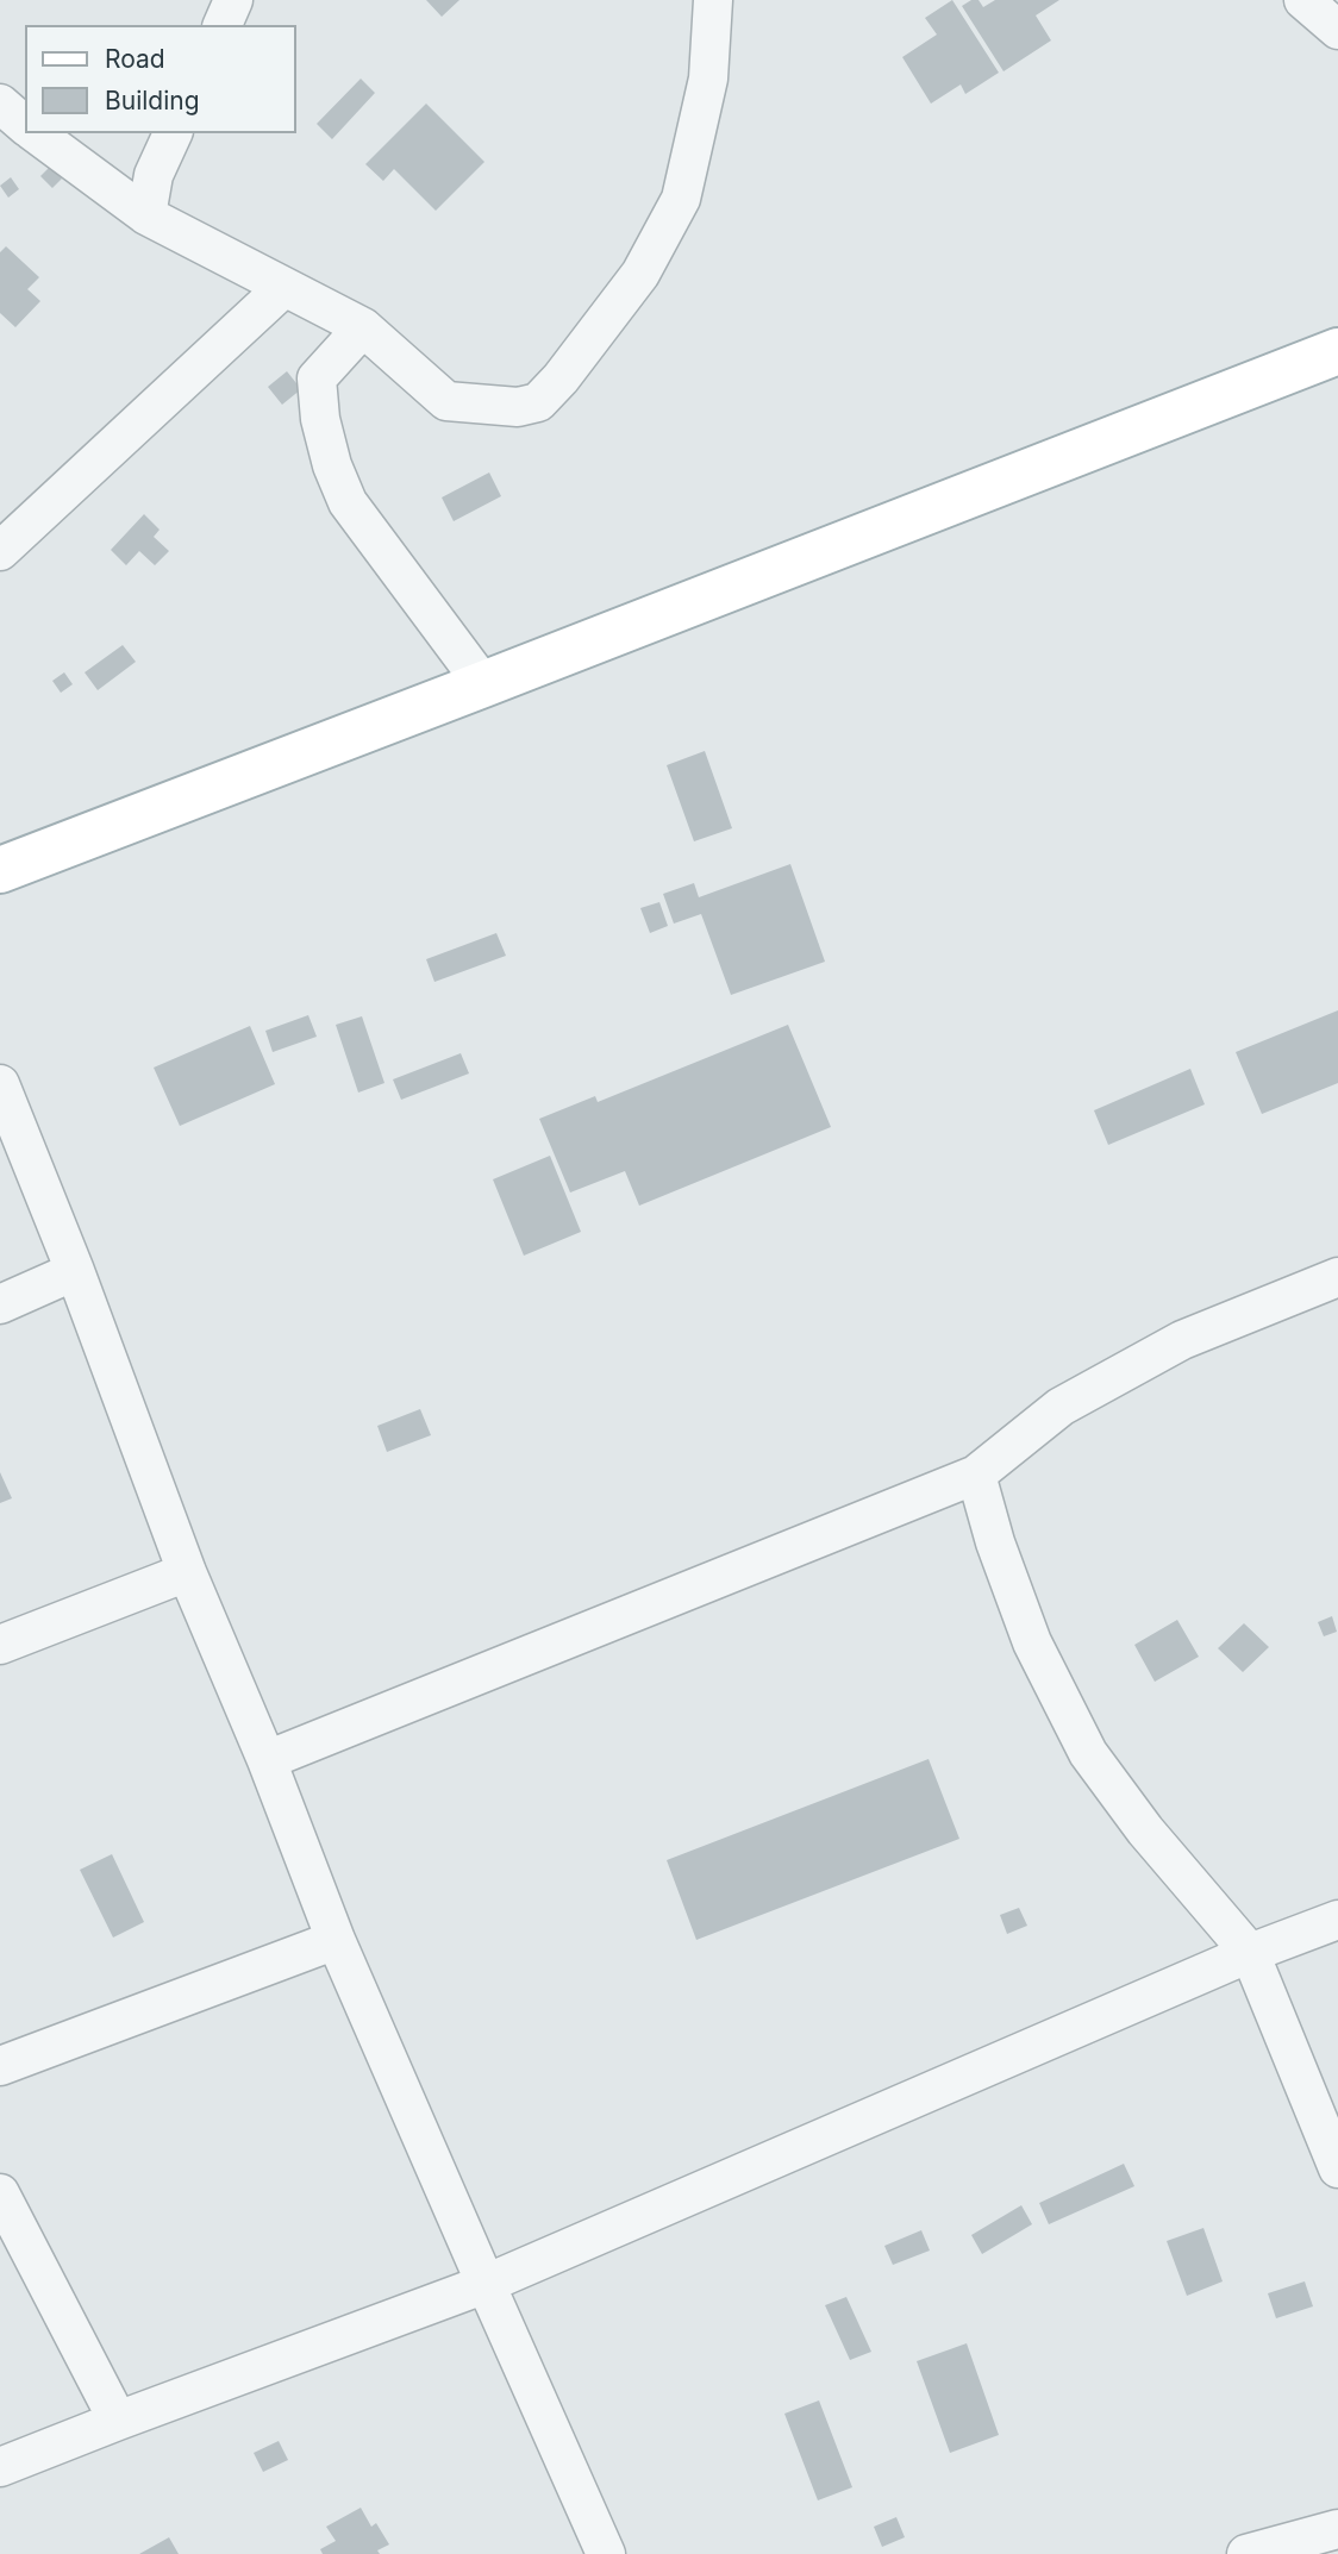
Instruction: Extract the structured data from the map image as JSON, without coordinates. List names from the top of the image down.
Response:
{
  "legend": ["Road", "Building"]
}
